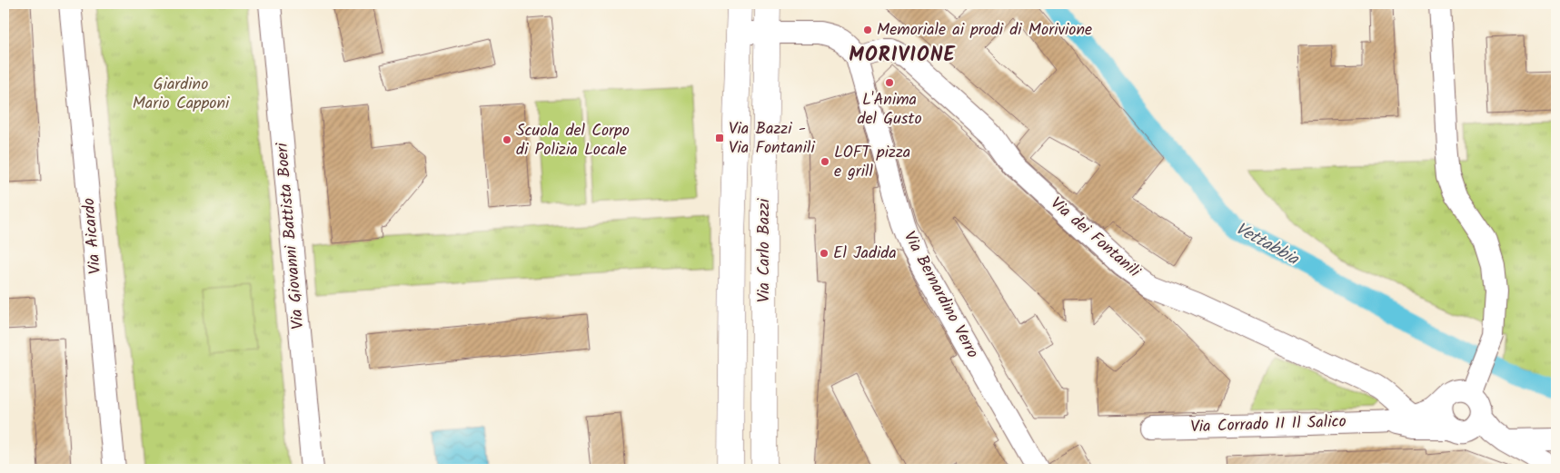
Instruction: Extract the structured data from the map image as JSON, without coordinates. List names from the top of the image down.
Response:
{
  "streets": {
    "main road": ["Via Carlo Bazzi"],
    "street": [
      "Via Aicardo",
      "Via Giovanni Battista Boeri",
      "Via dei Fontanili",
      "Via Bernardino Verro",
      "Via Corrado II Il Salico"
    ]
  },
  "crossings": [
    ["Via dei Fontanili", "Via Bernardino Verro"],
    ["Via dei Fontanili", "Via Corrado II Il Salico"]
  ],
  "districts": ["MORIVIONE"],
  "water": ["Vettabbia"],
  "parks": ["Giardino Mario Capponi"],
  "places": {
    "other": [
      "Memoriale ai prodi di Morivione",
      "L'Anima del Gusto",
      "Scuola del Corpo di Polizia Locale",
      "LOFT pizza e grill",
      "El Jadida"
    ],
    "transit": ["Via Bazzi - Via Fontanili"]
  }
}
